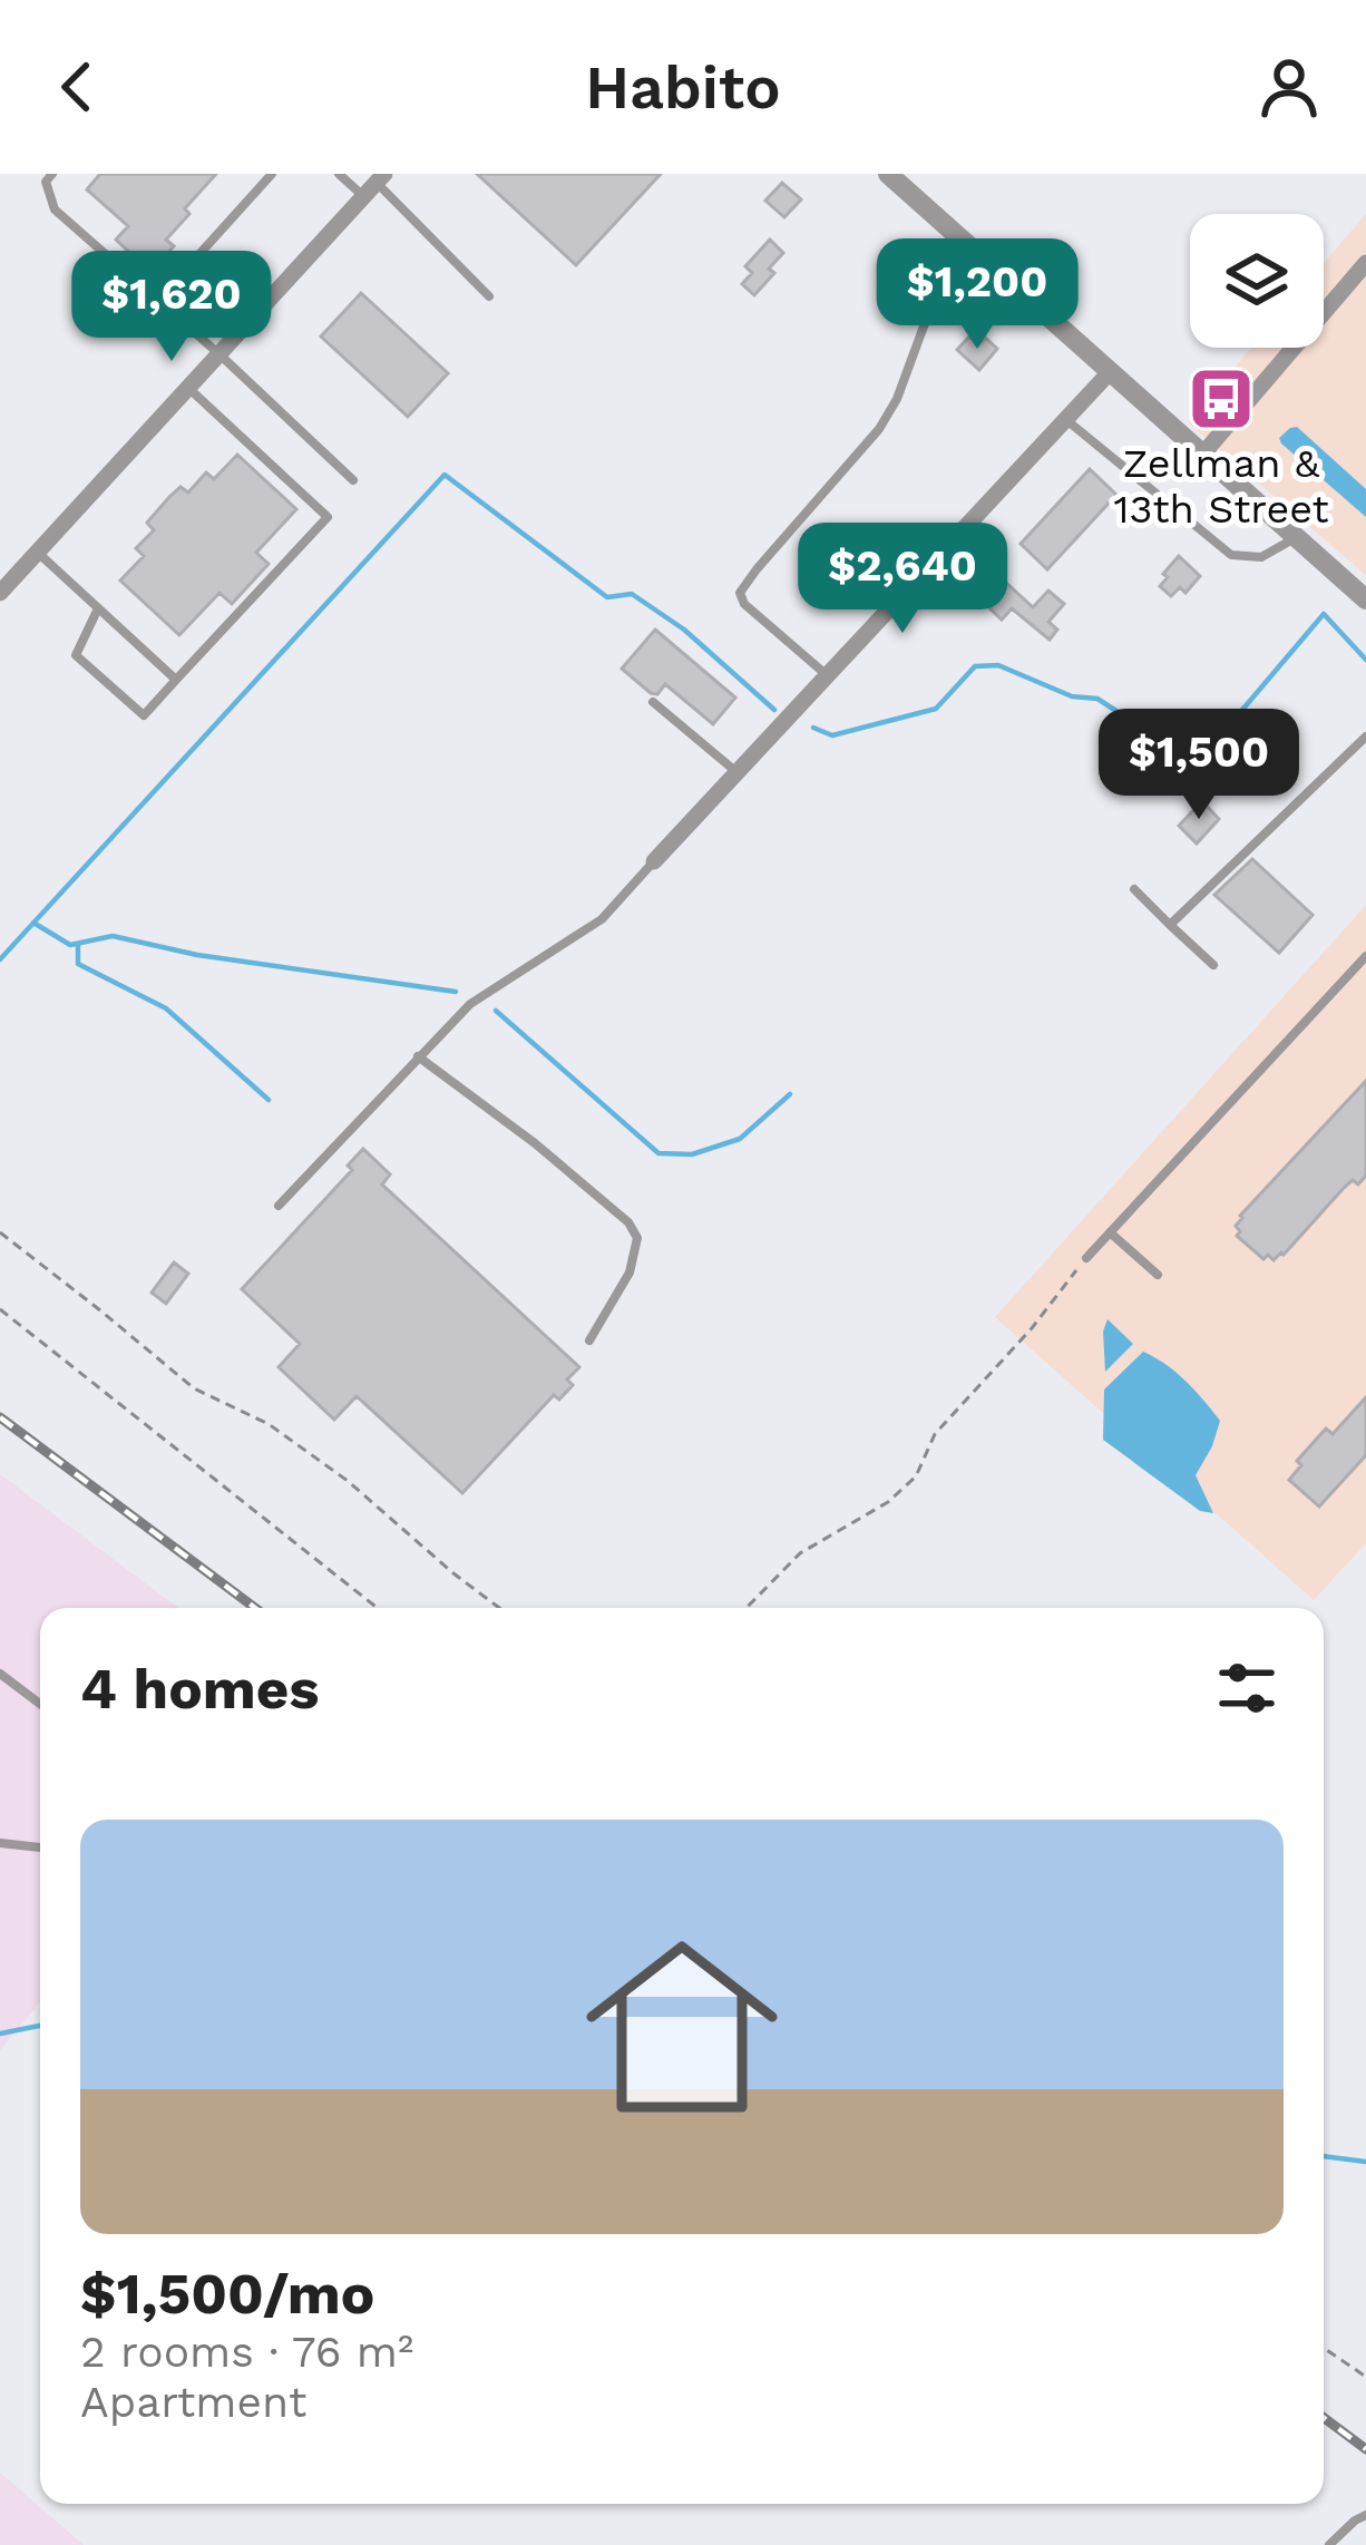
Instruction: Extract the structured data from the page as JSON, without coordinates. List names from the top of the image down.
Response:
{
  "places": {
    "bus stop": ["Zellman & 13th Street"]
  },
  "page": {
    "header": "Habito",
    "price": [
      "$1,200",
      "$1,620",
      "$2,640",
      "$1,500"
    ],
    "heading": "4 homes",
    "list": [
      {
        "name": "$1,500/mo",
        "note": "2 rooms · 76 m² · Apartment"
      }
    ]
  }
}
